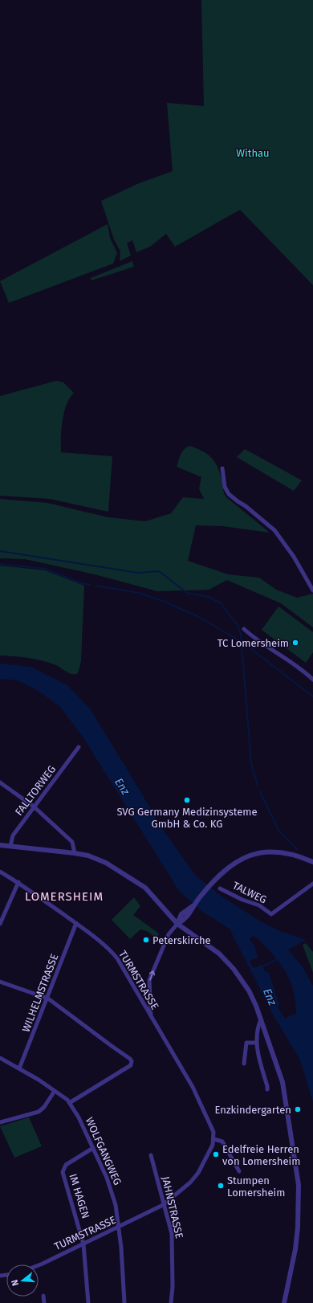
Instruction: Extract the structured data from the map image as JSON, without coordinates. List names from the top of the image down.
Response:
{
  "streets": {
    "street": [
      "FALLTORWEG",
      "TALWEG",
      "TURMSTRASSE",
      "WILHELMSTRASSE",
      "WOLFGANGWEG",
      "IM HAGEN",
      "JAHNSTRASSE"
    ]
  },
  "crossings": [
    ["TURMSTRASSE", "WILHELMSTRASSE"],
    ["TURMSTRASSE", "WOLFGANGWEG"],
    ["TURMSTRASSE", "IM HAGEN"],
    ["TURMSTRASSE", "JAHNSTRASSE"],
    ["WILHELMSTRASSE", "WOLFGANGWEG"],
    ["WOLFGANGWEG", "IM HAGEN"]
  ],
  "districts": ["LOMERSHEIM"],
  "water": ["Enz"],
  "parks": ["Withau"],
  "places": [
    "TC Lomersheim",
    "SVG Germany Medizinsysteme GmbH & Co. KG",
    "Peterskirche",
    "Enzkindergarten",
    "Edelfreie Herren von Lomersheim",
    "Stumpen Lomersheim"
  ],
  "north": "left"
}
